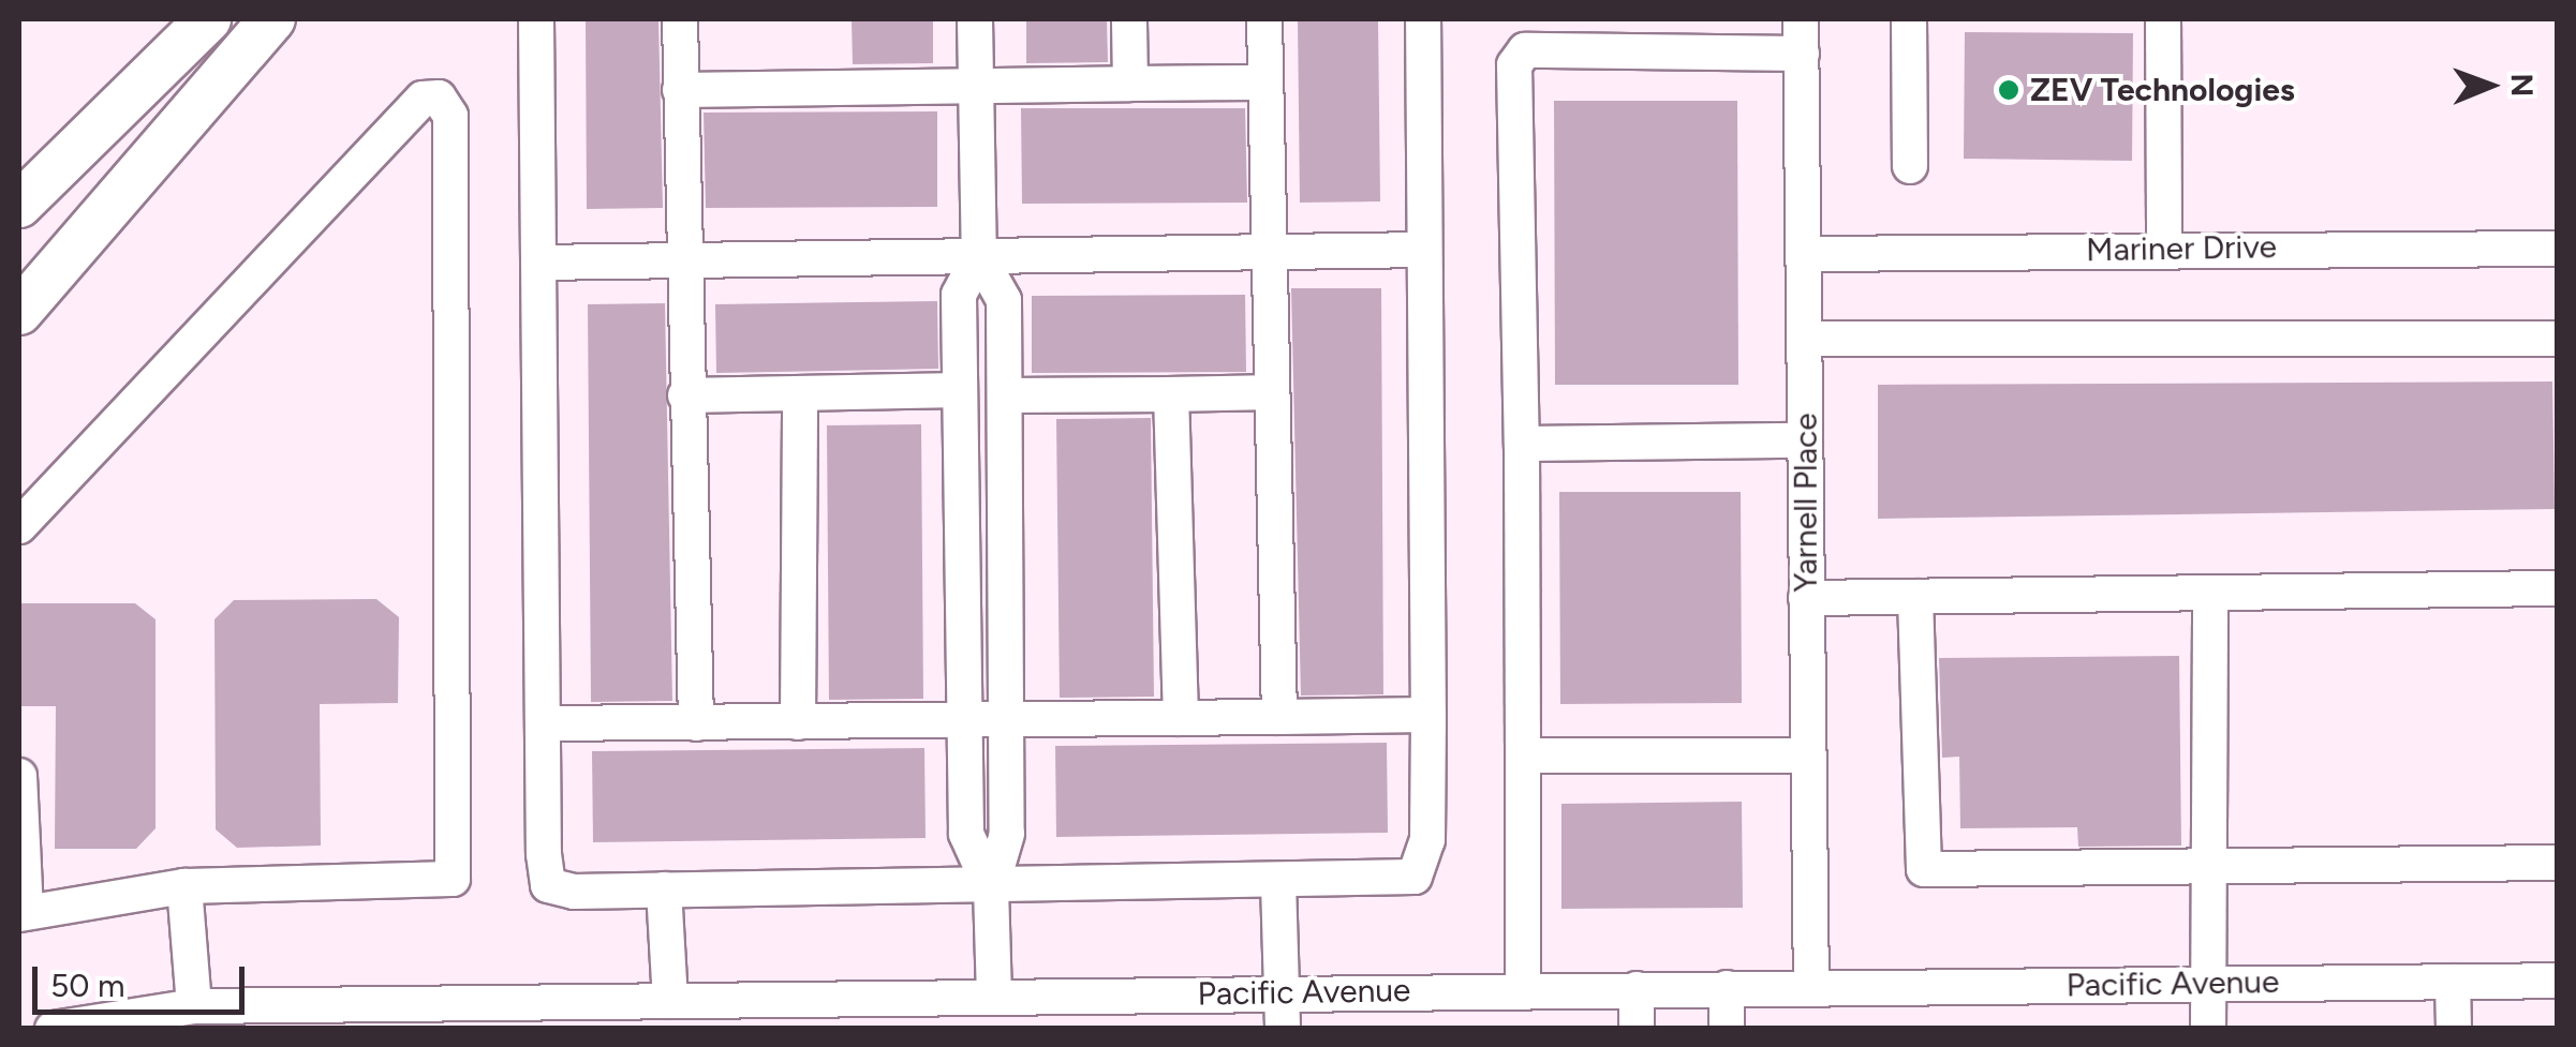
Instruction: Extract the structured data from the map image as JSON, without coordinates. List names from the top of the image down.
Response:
{
  "streets": {
    "street": ["Mariner Drive", "Yarnell Place", "Pacific Avenue"]
  },
  "crossings": [
    ["Mariner Drive", "Yarnell Place"],
    ["Yarnell Place", "Pacific Avenue"]
  ],
  "places": ["ZEV Technologies"],
  "scale_bar": "50 m",
  "north": "right"
}
